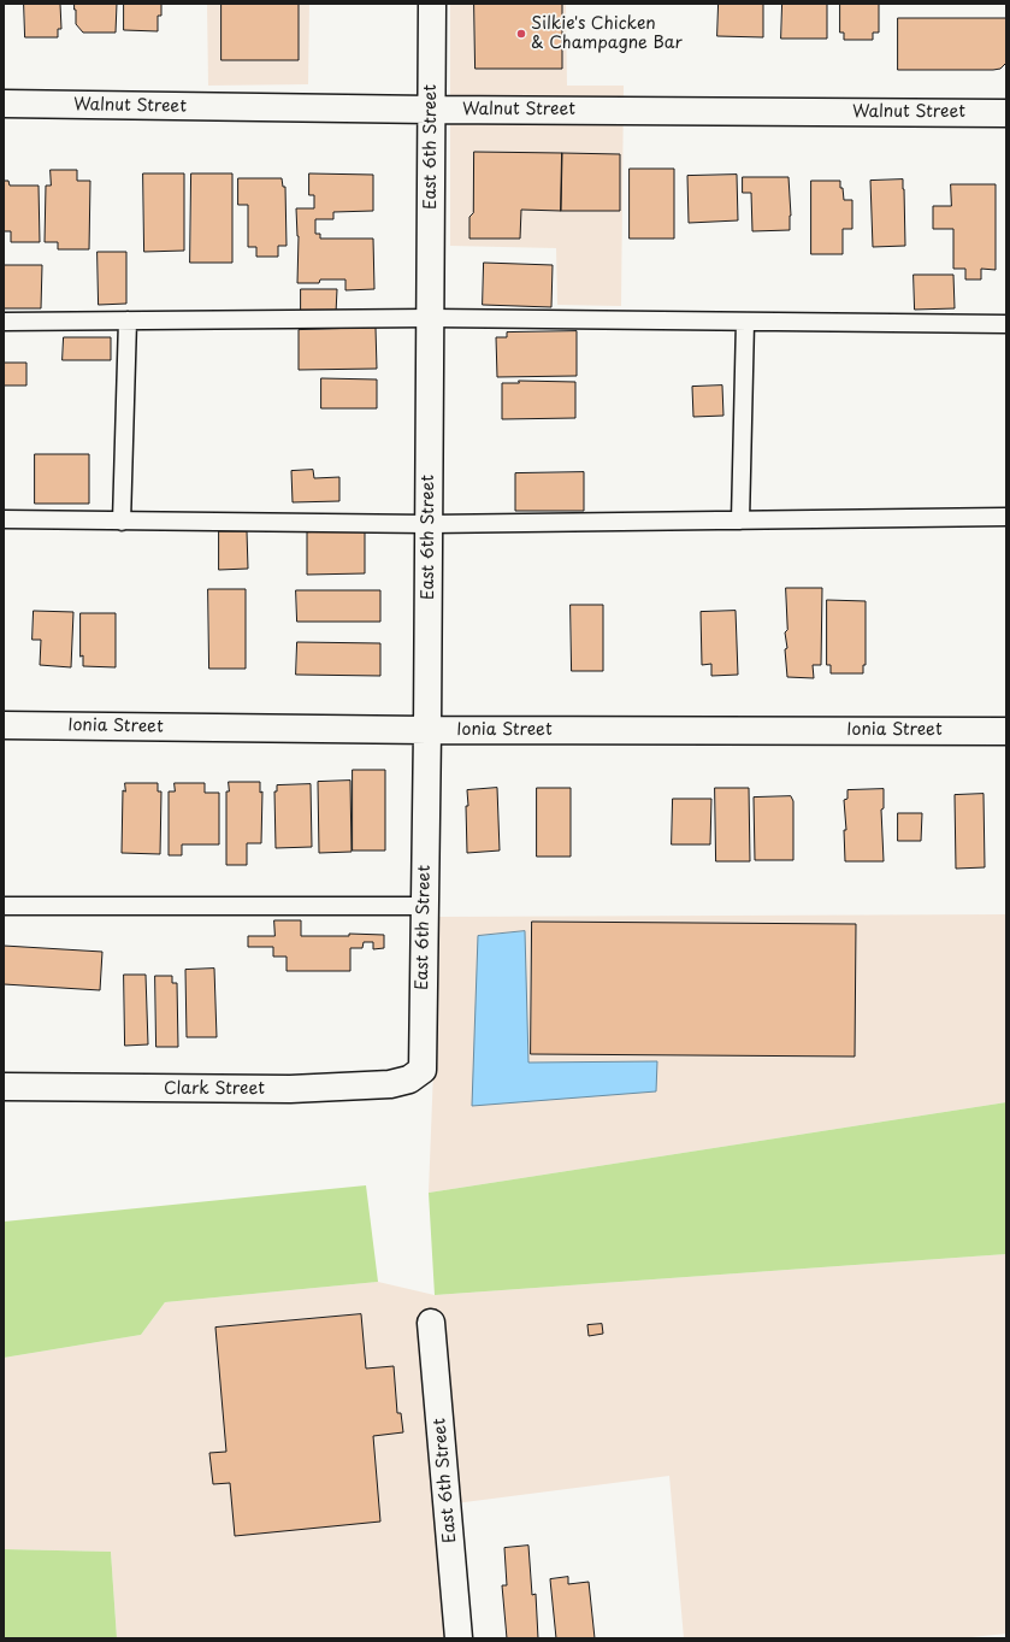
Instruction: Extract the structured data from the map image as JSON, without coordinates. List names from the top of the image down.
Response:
{
  "streets": {
    "street": [
      "Walnut Street",
      "East 6th Street",
      "Ionia Street",
      "Clark Street"
    ]
  },
  "crossings": [
    ["Walnut Street", "East 6th Street"],
    ["East 6th Street", "Ionia Street"],
    ["East 6th Street", "Clark Street"]
  ],
  "places": ["Silkie's Chicken & Champagne Bar"]
}
